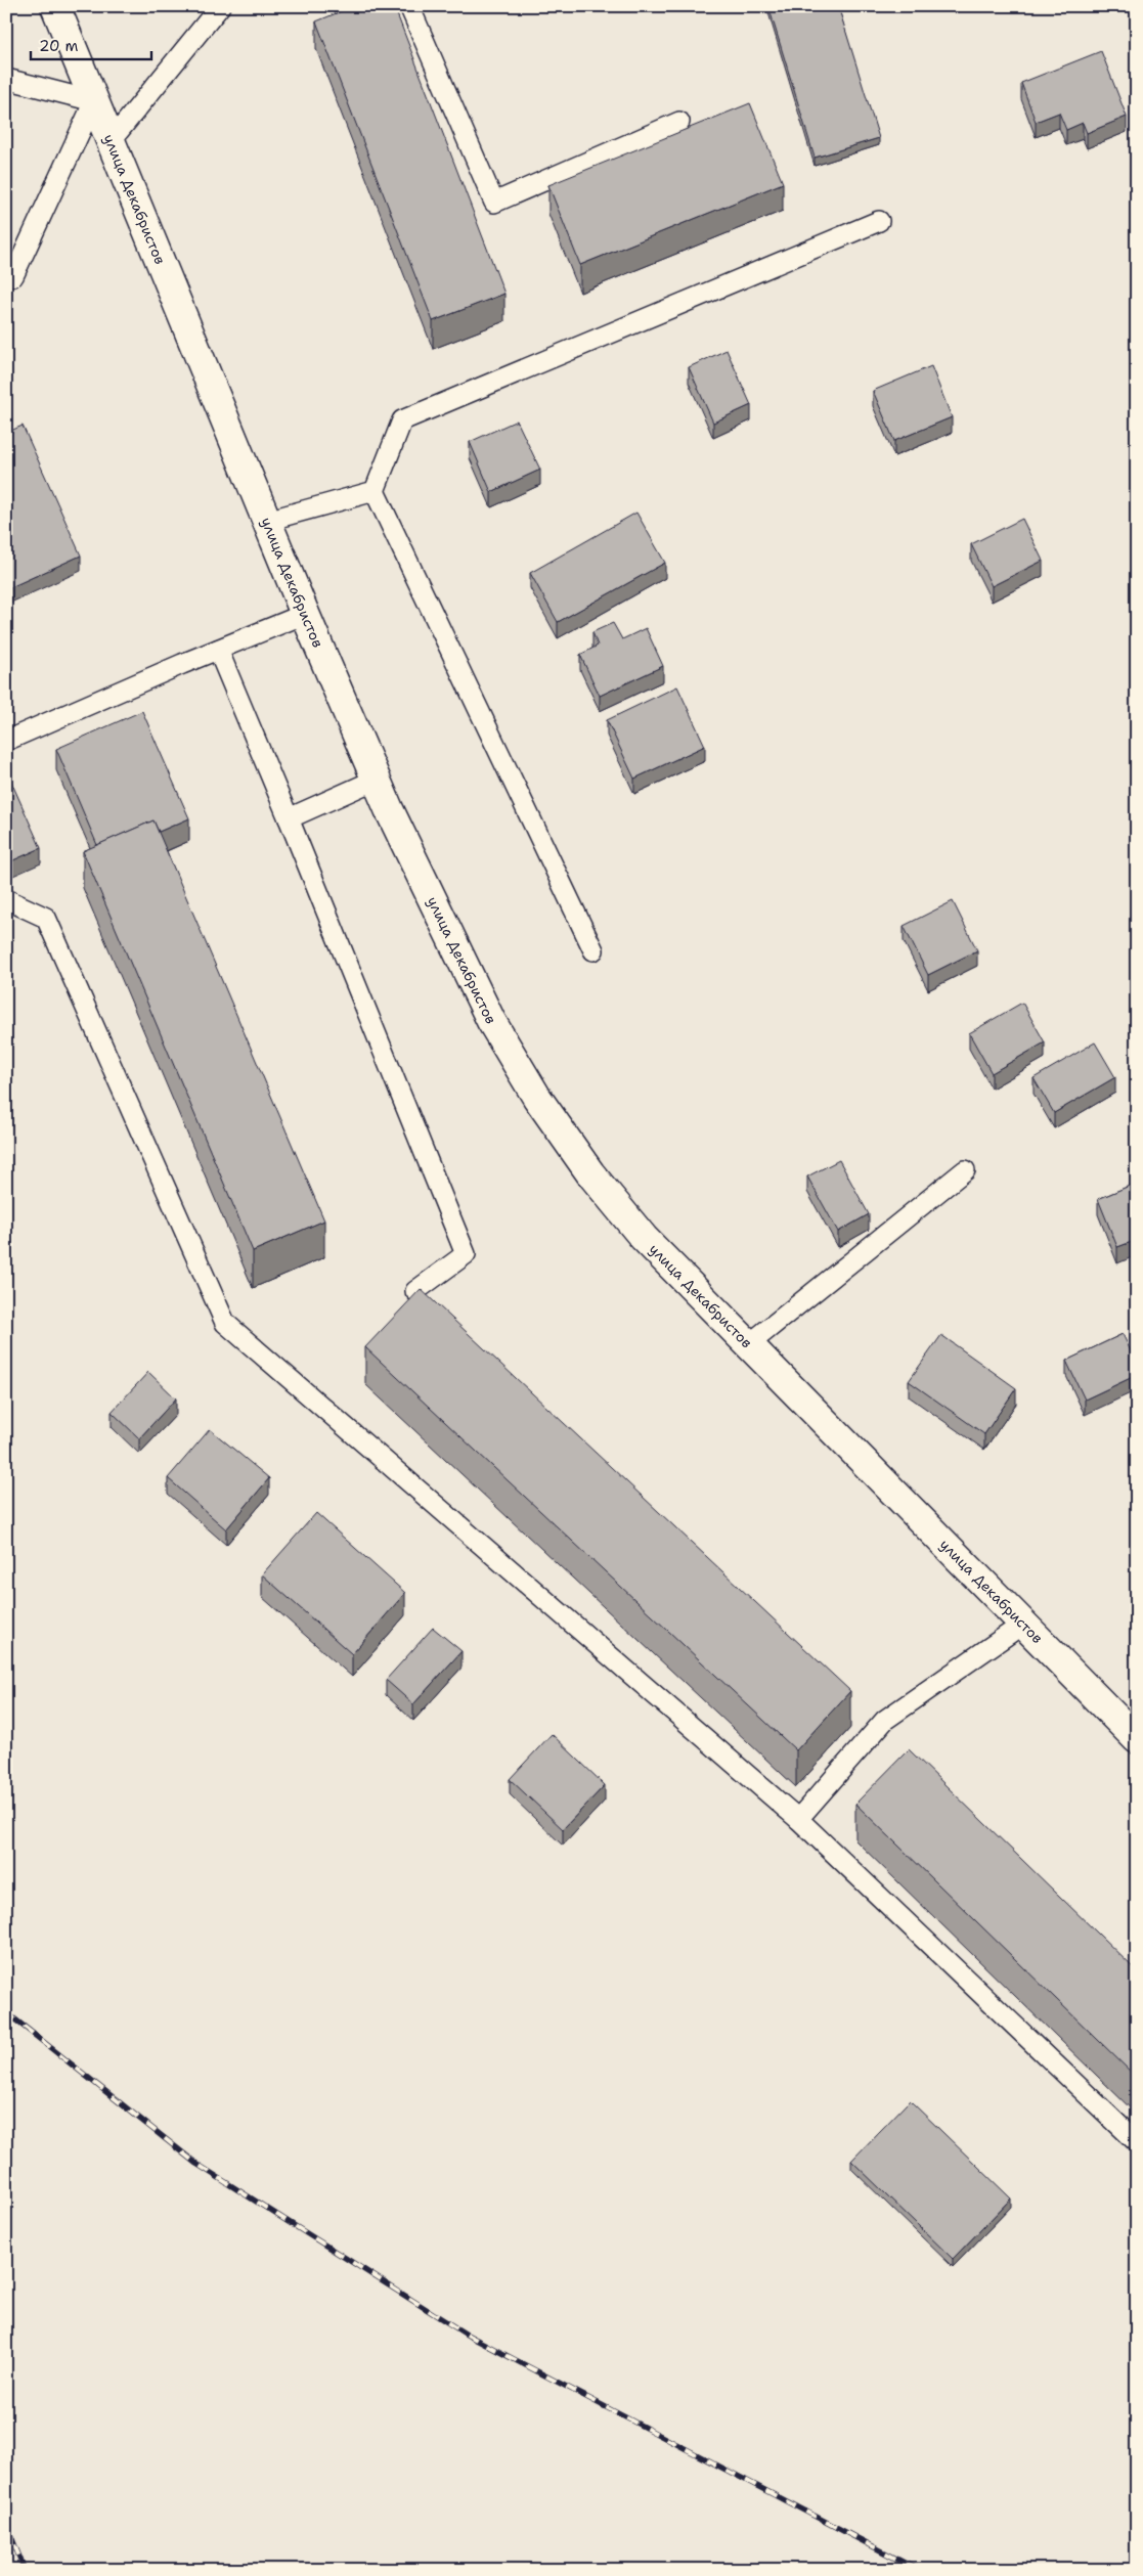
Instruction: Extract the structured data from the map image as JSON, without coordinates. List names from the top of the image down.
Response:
{
  "streets": {
    "main road": ["улица Декабристов"]
  },
  "scale_bar": "20 m"
}
